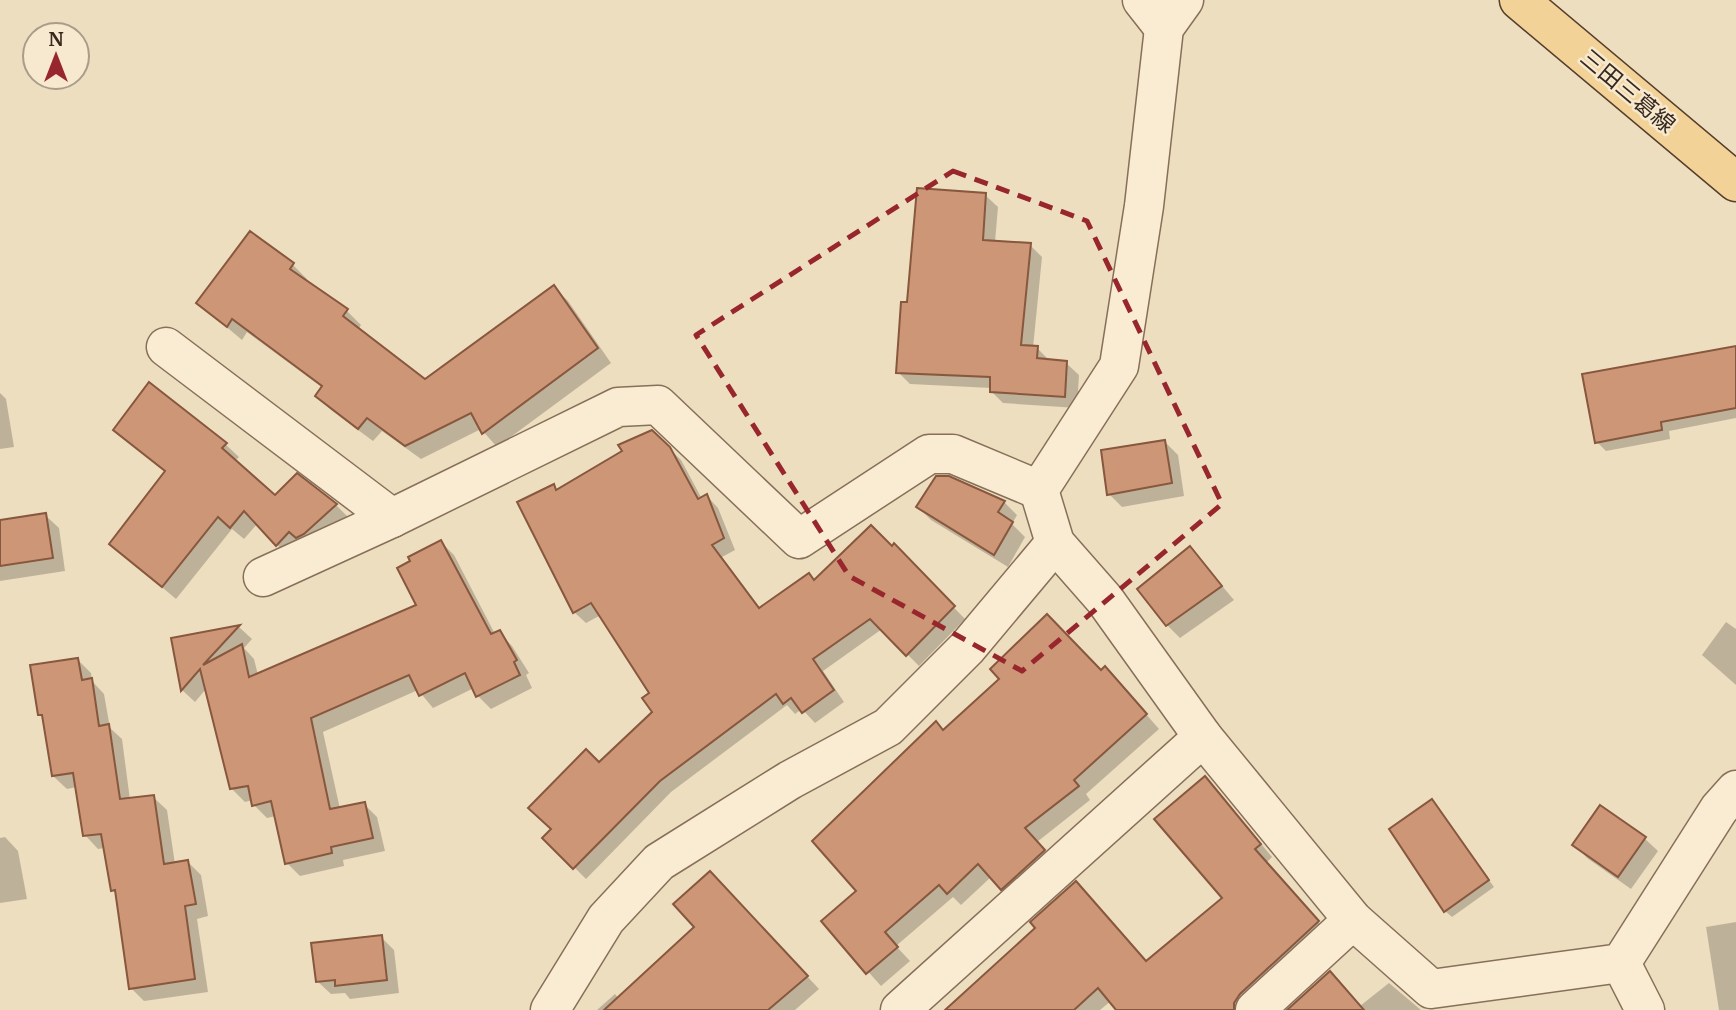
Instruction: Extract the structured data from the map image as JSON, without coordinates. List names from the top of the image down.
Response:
{
  "streets": {
    "main road": ["三田三葛線"]
  },
  "north": "top"
}
